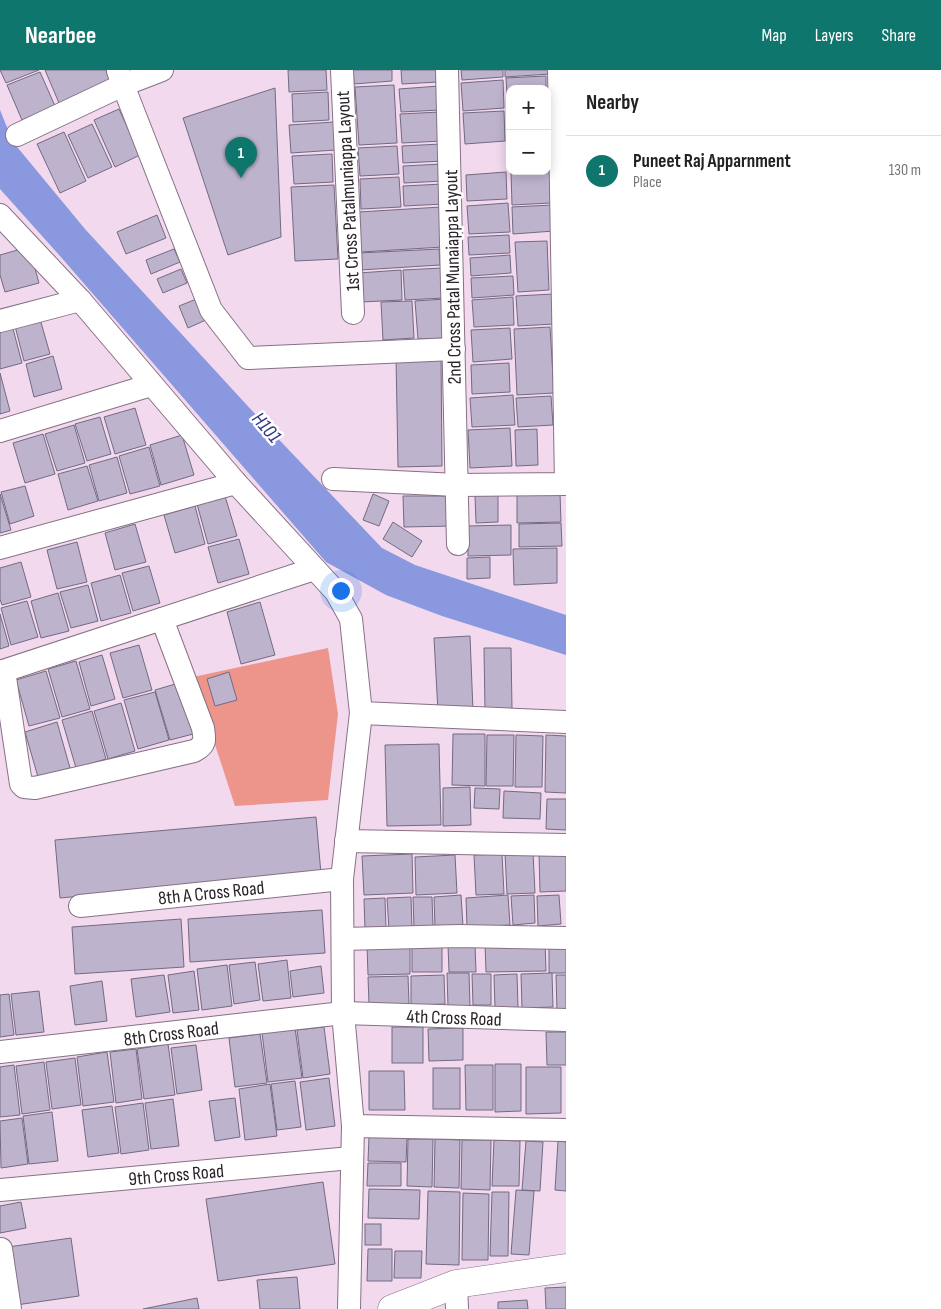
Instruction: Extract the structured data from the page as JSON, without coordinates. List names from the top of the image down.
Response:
{
  "streets": {
    "street": [
      "1st Cross Patalmuniappa Layout",
      "2nd Cross Patal Munaiappa Layout",
      "8th A Cross Road",
      "4th Cross Road",
      "8th Cross Road",
      "9th Cross Road"
    ]
  },
  "crossings": [
    ["4th Cross Road", "8th Cross Road"]
  ],
  "water": ["H101"],
  "page": {
    "header": "Nearbee",
    "nav": ["Map", "Layers", "Share"],
    "heading": "Nearby",
    "map_buttons": ["+", "−"],
    "list": [
      {
        "mark": "1",
        "name": "Puneet Raj Apparnment",
        "note": "Place",
        "value": "130 m"
      }
    ],
    "pins": "1"
  }
}
